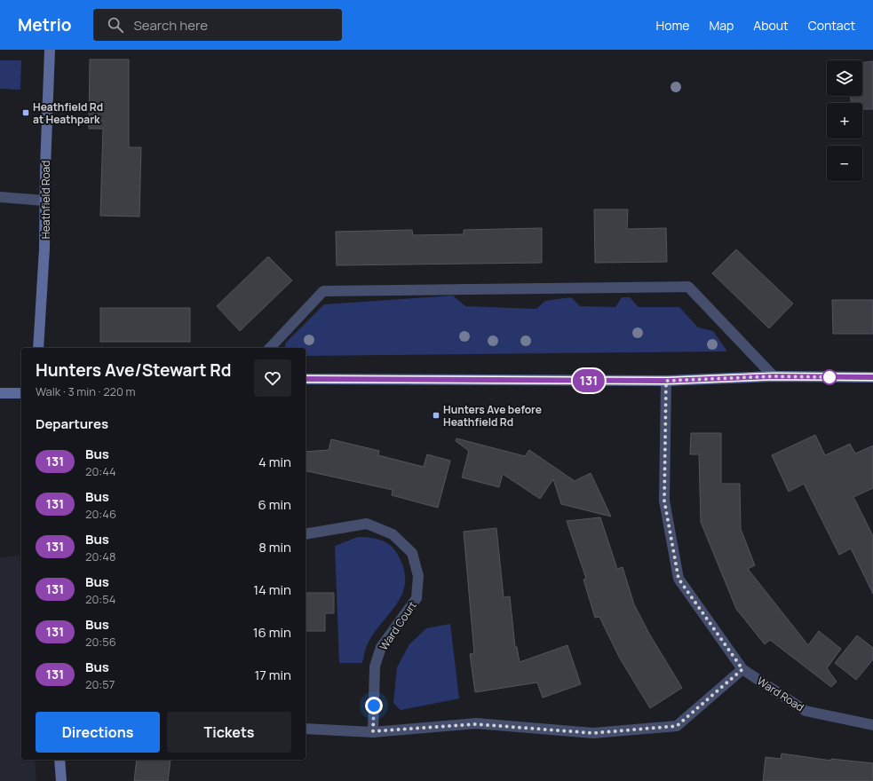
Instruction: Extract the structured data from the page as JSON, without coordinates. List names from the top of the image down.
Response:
{
  "streets": {
    "street": ["Heathfield Road", "Ward Court", "Ward Road"]
  },
  "places": {
    "transit": ["Heathfield Rd at Heathpark", "Hunters Ave before Heathfield Rd"]
  },
  "lines": ["bus line 131"],
  "page": {
    "header": "Metrio",
    "search": "Search here",
    "nav": [
      "Home",
      "Map",
      "About",
      "Contact"
    ],
    "on_map": "131",
    "map_buttons": ["+", "−"],
    "heading": [
      ["Hunters Ave/Stewart Rd", "Walk · 3 min · 220 m"],
      "Departures"
    ],
    "list": [
      {
        "mark": "131",
        "name": "Bus",
        "note": "20:44",
        "value": "4 min"
      },
      {
        "mark": "131",
        "name": "Bus",
        "note": "20:46",
        "value": "6 min"
      },
      {
        "mark": "131",
        "name": "Bus",
        "note": "20:48",
        "value": "8 min"
      },
      {
        "mark": "131",
        "name": "Bus",
        "note": "20:54",
        "value": "14 min"
      },
      {
        "mark": "131",
        "name": "Bus",
        "note": "20:56",
        "value": "16 min"
      },
      {
        "mark": "131",
        "name": "Bus",
        "note": "20:57",
        "value": "17 min"
      }
    ],
    "buttons": ["Directions", "Tickets"]
  }
}
